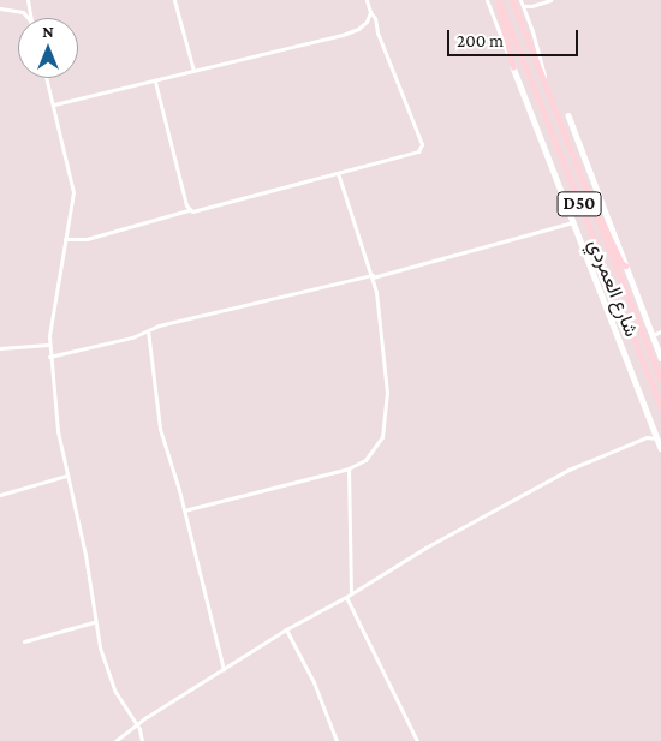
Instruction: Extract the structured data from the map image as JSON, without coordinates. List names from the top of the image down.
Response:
{
  "streets": {
    "main road": ["D50", "شارع العمردي"]
  },
  "scale_bar": "200 m",
  "north": "top"
}
